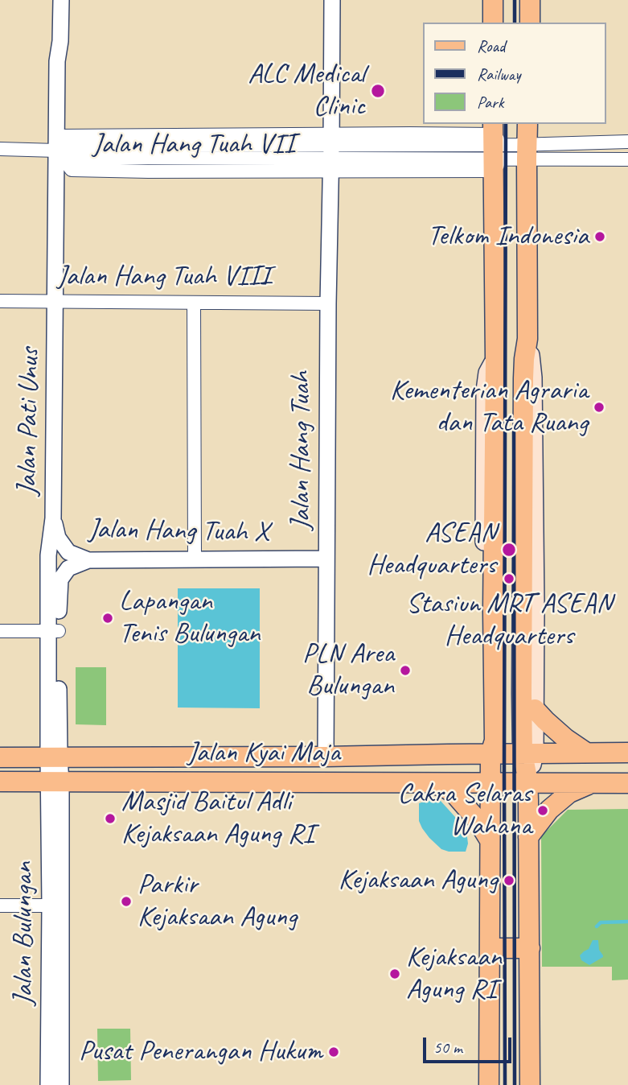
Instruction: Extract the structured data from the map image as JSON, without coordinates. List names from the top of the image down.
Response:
{
  "streets": {
    "main road": ["Jalan Kyai Maja"],
    "street": [
      "Jalan Hang Tuah VII",
      "Jalan Hang Tuah VIII",
      "Jalan Pati Unus",
      "Jalan Hang Tuah",
      "Jalan Hang Tuah X",
      "Jalan Bulungan"
    ]
  },
  "crossings": [
    ["Jalan Hang Tuah VII", "Jalan Pati Unus"],
    ["Jalan Hang Tuah VII", "Jalan Hang Tuah"],
    ["Jalan Hang Tuah VIII", "Jalan Pati Unus"],
    ["Jalan Hang Tuah VIII", "Jalan Hang Tuah"],
    ["Jalan Pati Unus", "Jalan Hang Tuah X"],
    ["Jalan Pati Unus", "Jalan Kyai Maja"],
    ["Jalan Pati Unus", "Jalan Bulungan"],
    ["Jalan Hang Tuah", "Jalan Hang Tuah X"],
    ["Jalan Hang Tuah", "Jalan Kyai Maja"],
    ["Jalan Kyai Maja", "Jalan Bulungan"]
  ],
  "places": [
    "ALC Medical Clinic",
    "Telkom Indonesia",
    "Kementerian Agraria dan Tata Ruang",
    "ASEAN Headquarters",
    "Stasiun MRT ASEAN Headquarters",
    "Lapangan Tenis Bulungan",
    "PLN Area Bulungan",
    "Cakra Selaras Wahana",
    "Masjid Baitul Adli Kejaksaan Agung RI",
    "Kejaksaan Agung",
    "Parkir Kejaksaan Agung",
    "Kejaksaan Agung RI",
    "Pusat Penerangan Hukum"
  ],
  "legend": ["Road", "Railway", "Park"],
  "scale_bar": "50 m"
}
